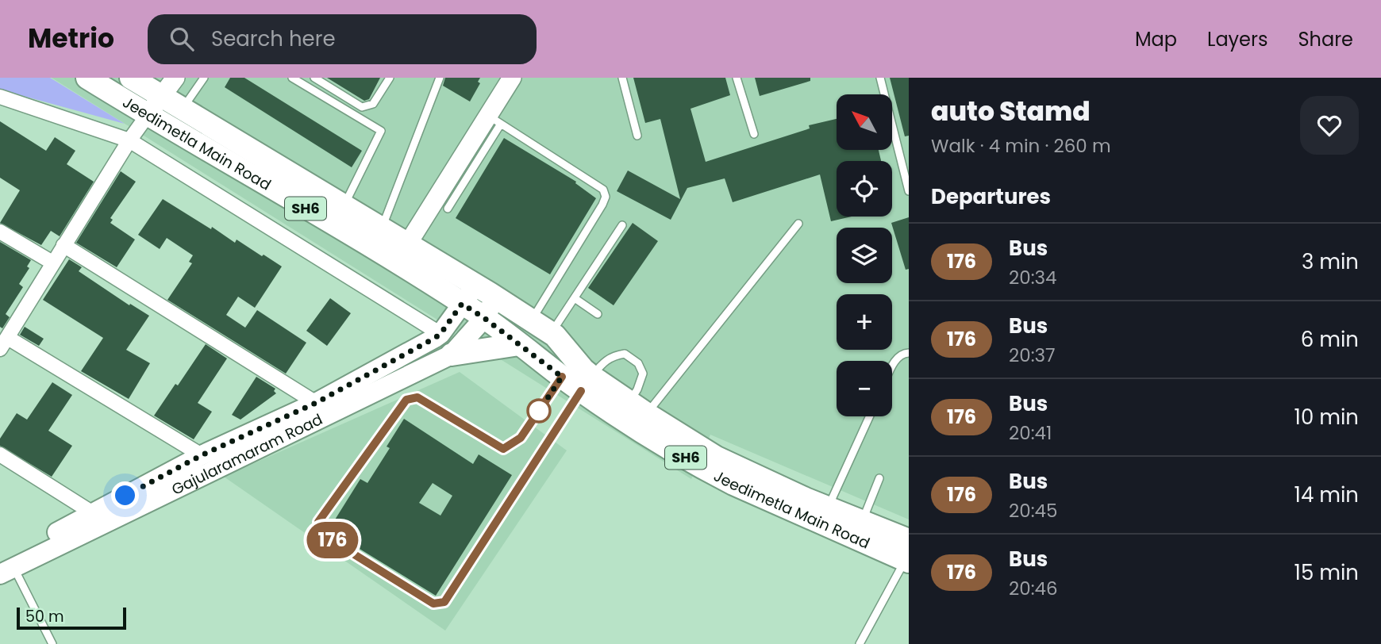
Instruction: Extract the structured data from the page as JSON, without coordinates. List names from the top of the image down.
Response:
{
  "streets": {
    "main road": ["Jeedimetla Main Road", "SH6", "Gajularamaram Road"]
  },
  "crossings": [
    ["Jeedimetla Main Road", "Gajularamaram Road"]
  ],
  "lines": ["bus line 176"],
  "scale_bar": "50 m",
  "north": "top left",
  "page": {
    "header": "Metrio",
    "search": "Search here",
    "nav": ["Map", "Layers", "Share"],
    "on_map": "176",
    "heading": [
      ["auto Stamd", "Walk · 4 min · 260 m"],
      "Departures"
    ],
    "map_buttons": ["+", "−"],
    "list": [
      {
        "mark": "176",
        "name": "Bus",
        "note": "20:34",
        "value": "3 min"
      },
      {
        "mark": "176",
        "name": "Bus",
        "note": "20:37",
        "value": "6 min"
      },
      {
        "mark": "176",
        "name": "Bus",
        "note": "20:41",
        "value": "10 min"
      },
      {
        "mark": "176",
        "name": "Bus",
        "note": "20:45",
        "value": "14 min"
      },
      {
        "mark": "176",
        "name": "Bus",
        "note": "20:46",
        "value": "15 min"
      }
    ],
    "scale": "50 m"
  }
}
